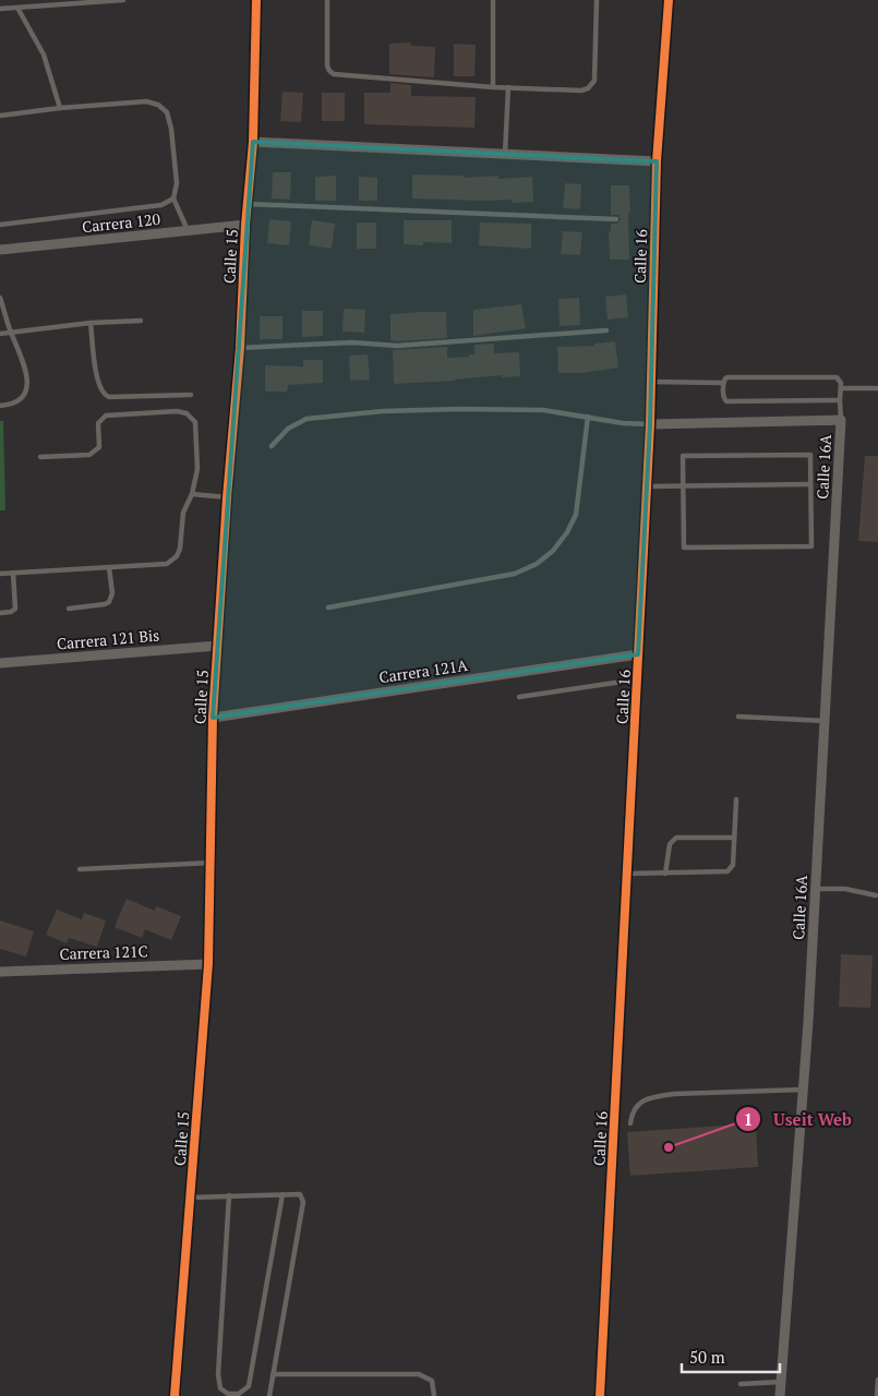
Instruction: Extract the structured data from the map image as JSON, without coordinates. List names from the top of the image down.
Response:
{
  "streets": {
    "street": [
      "Carrera 120",
      "Calle 15",
      "Calle 16",
      "Calle 16A",
      "Carrera 121 Bis",
      "Carrera 121A",
      "Carrera 121C"
    ]
  },
  "crossings": [
    ["Carrera 120", "Calle 15"],
    ["Calle 15", "Carrera 121 Bis"],
    ["Calle 15", "Carrera 121A"],
    ["Calle 15", "Carrera 121C"],
    ["Calle 16", "Carrera 121A"]
  ],
  "places": ["Useit Web"],
  "scale_bar": "50 m"
}
